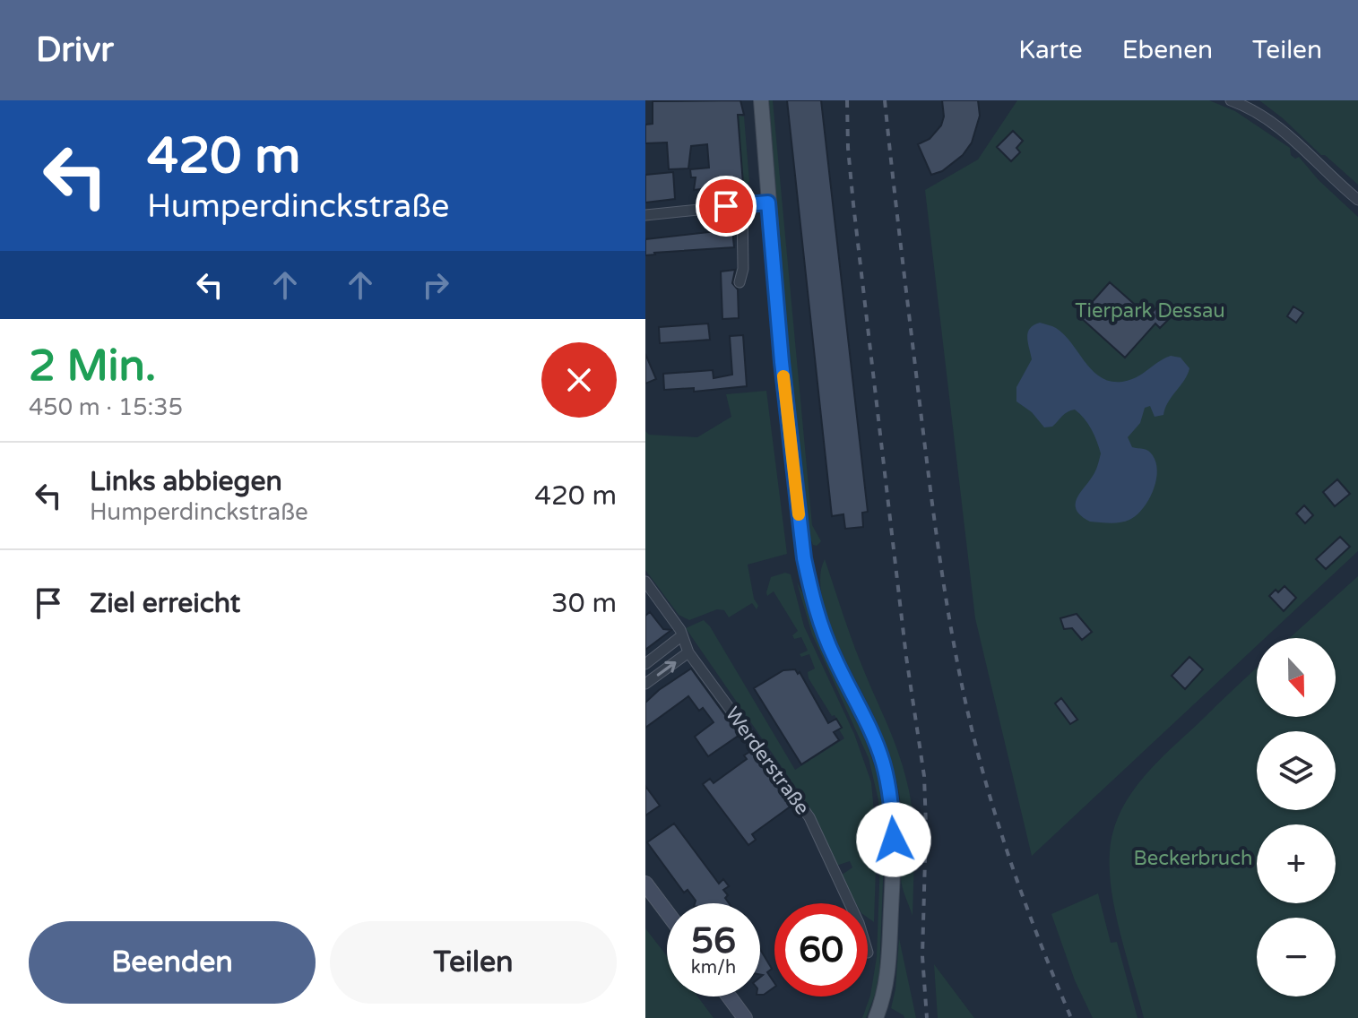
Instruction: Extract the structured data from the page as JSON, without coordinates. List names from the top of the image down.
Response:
{
  "streets": {
    "street": ["Werderstraße"]
  },
  "parks": ["Tierpark Dessau", "Beckerbruch"],
  "north": "bottom",
  "page": {
    "header": "Drivr",
    "nav": ["Karte", "Ebenen", "Teilen"],
    "turn": ["420 m", "Humperdinckstraße"],
    "heading": ["2 Min.", "450 m · 15:35"],
    "list": [
      {
        "name": "Links abbiegen",
        "note": "Humperdinckstraße",
        "value": "420 m"
      },
      {
        "name": "Ziel erreicht",
        "value": "30 m"
      }
    ],
    "map_buttons": ["+", "−"],
    "speed": "56 km/h",
    "limit": "60",
    "buttons": ["Beenden", "Teilen"]
  }
}
